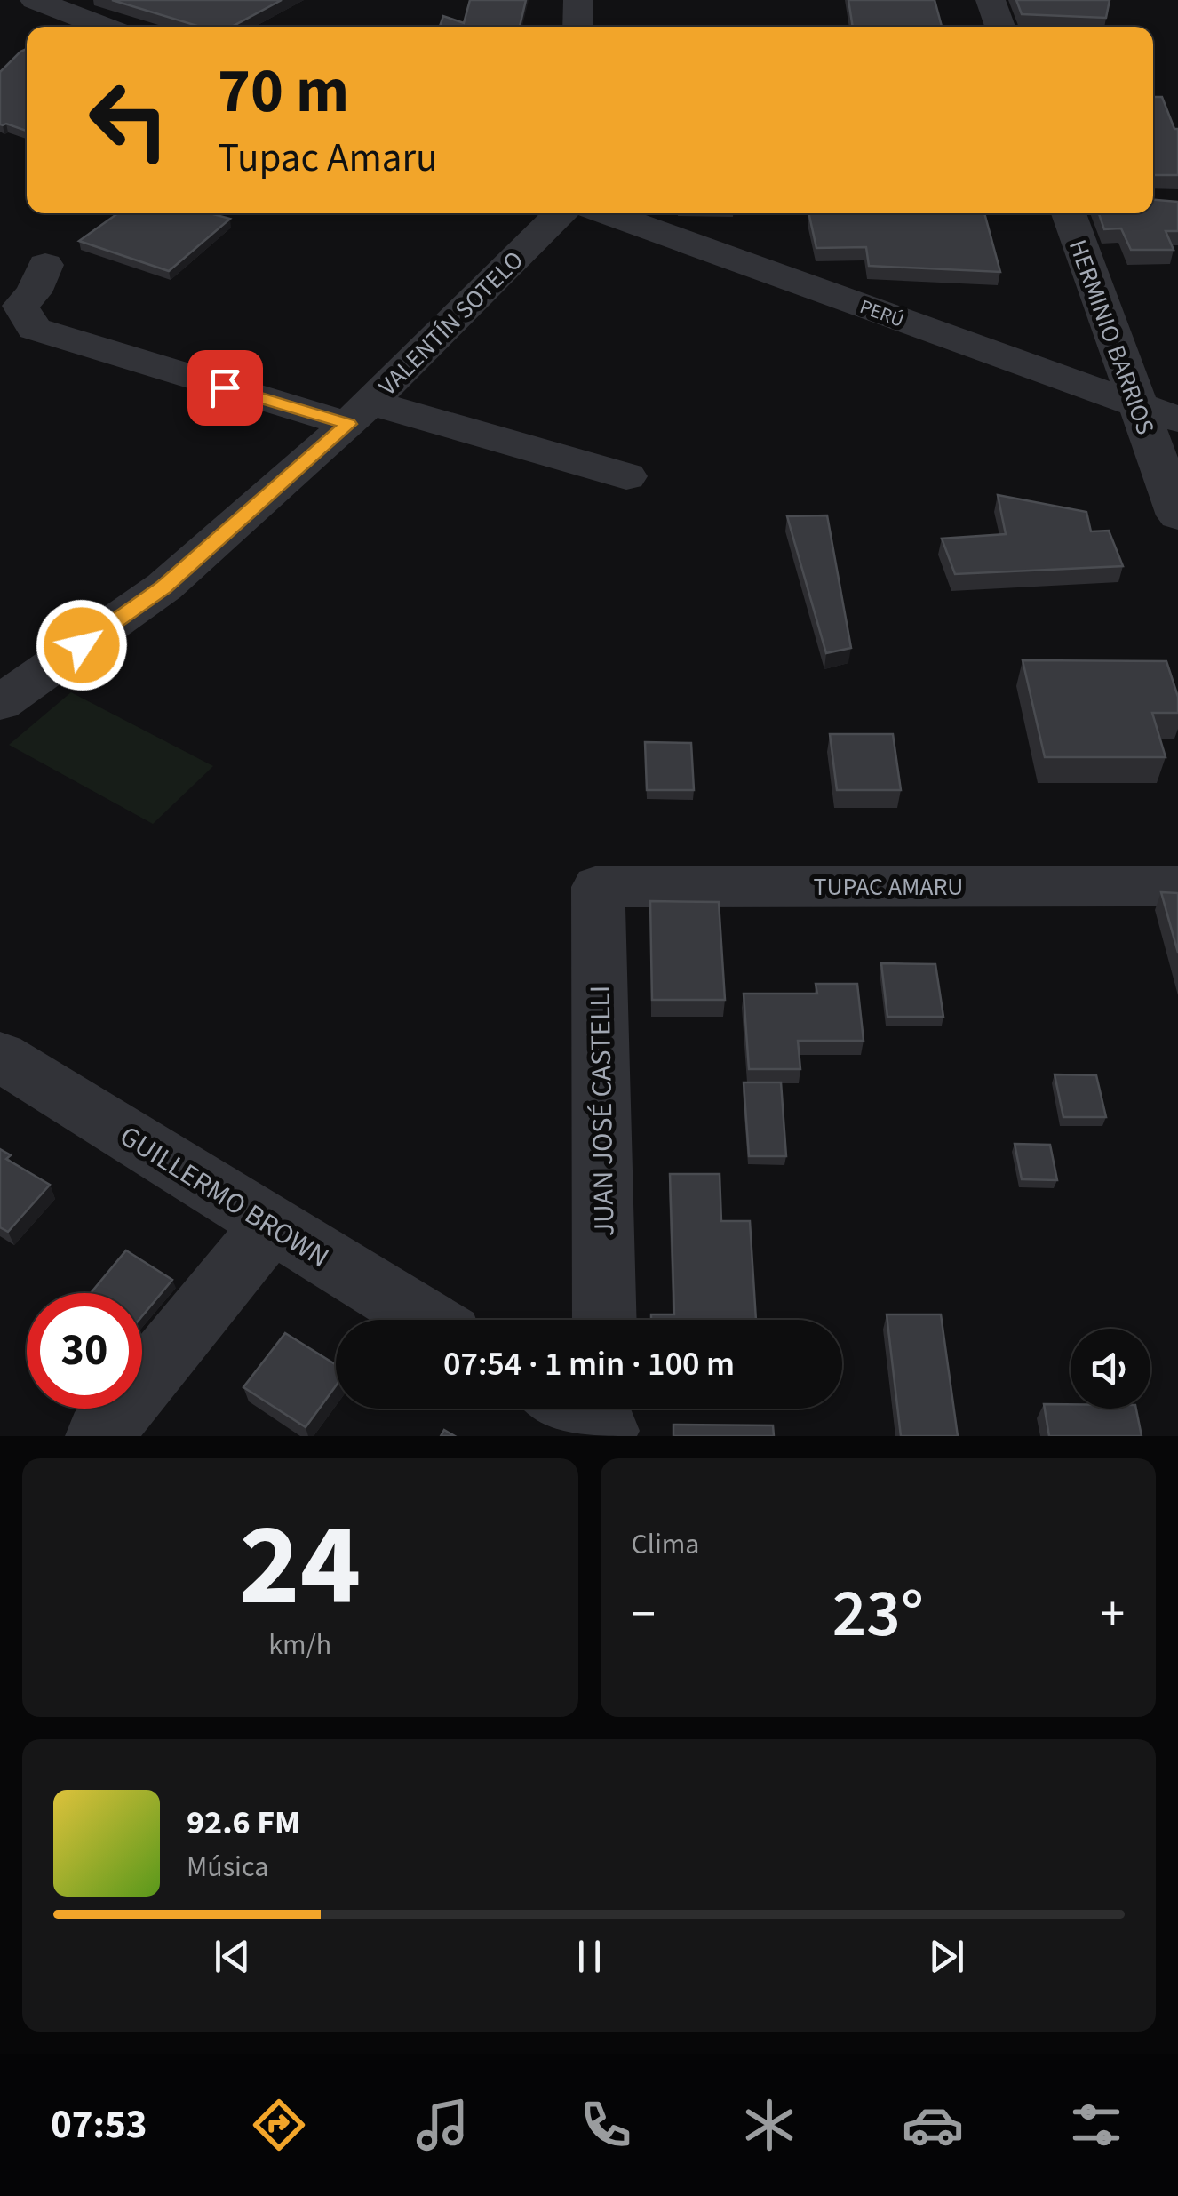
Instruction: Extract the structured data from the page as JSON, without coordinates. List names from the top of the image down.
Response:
{
  "streets": {
    "street": [
      "PERÚ",
      "VALENTÍN SOTELO",
      "HERMINIO BARRIOS",
      "TUPAC AMARU",
      "JUAN JOSÉ CASTELLI",
      "GUILLERMO BROWN"
    ]
  },
  "crossings": [
    ["PERÚ", "HERMINIO BARRIOS"],
    ["TUPAC AMARU", "JUAN JOSÉ CASTELLI"]
  ],
  "page": {
    "turn": ["70 m", "Tupac Amaru"],
    "limit": "30",
    "trip": "07:54 · 1 min · 100 m",
    "tile": [
      ["24", "km/h"],
      "Clima"
    ],
    "heat": ["−", "23°", "+"],
    "song": ["92.6 FM", "Música"],
    "tabs": "07:53"
  }
}
